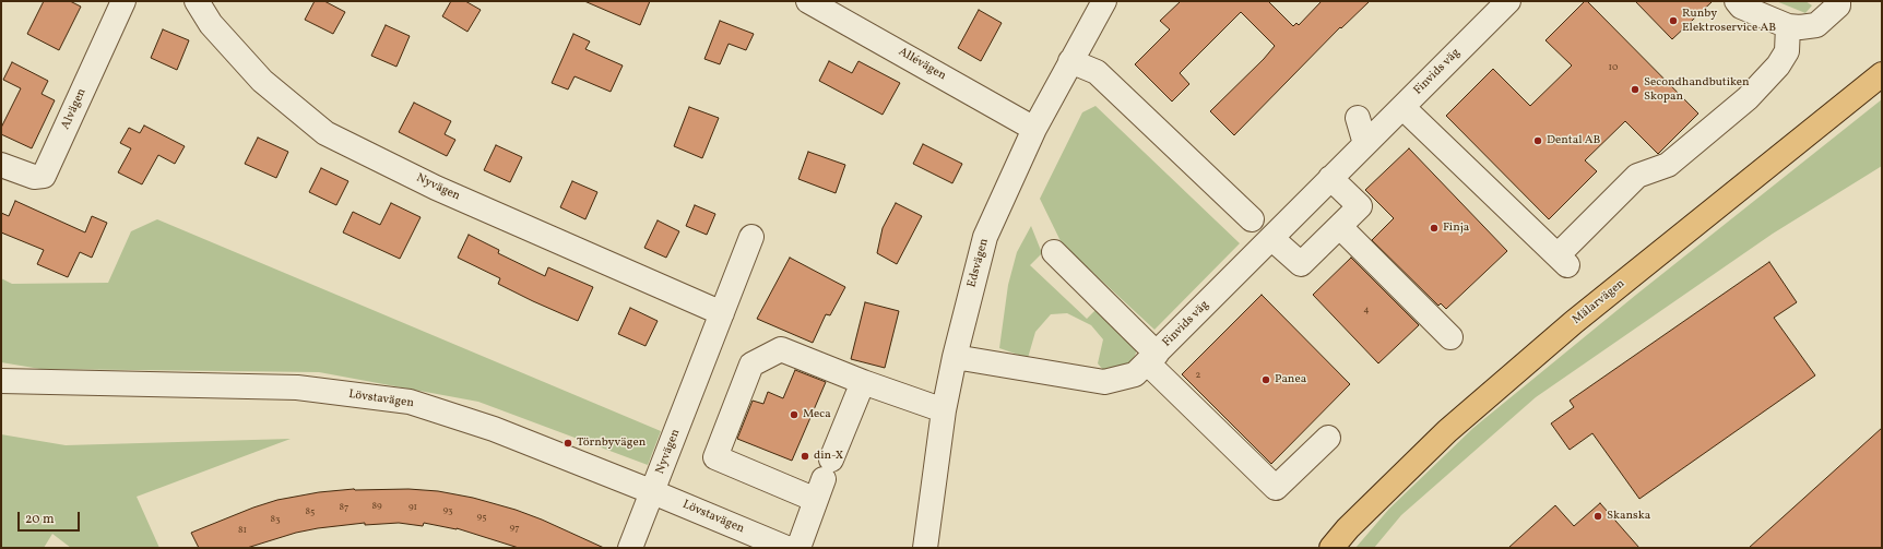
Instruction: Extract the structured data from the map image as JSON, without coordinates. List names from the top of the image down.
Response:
{
  "streets": {
    "main road": ["Mälarvägen"],
    "street": [
      "Allévägen",
      "Finvids väg",
      "Alvägen",
      "Nyvägen",
      "Edsvägen",
      "Lövstavägen"
    ]
  },
  "crossings": [
    ["Allévägen", "Edsvägen"],
    ["Finvids väg", "Edsvägen"],
    ["Nyvägen", "Lövstavägen"]
  ],
  "places": [
    "Runby Elektroservice AB",
    "Secondhandbutiken Skopan",
    "Dental AB",
    "Finja",
    "Panea",
    "Meca",
    "Törnbyvägen",
    "din-X",
    "Skanska"
  ],
  "house_numbers": [
    "10",
    "4",
    "2",
    "89",
    "87",
    "91",
    "93",
    "85",
    "95",
    "83",
    "97",
    "81"
  ],
  "scale_bar": "20 m"
}
